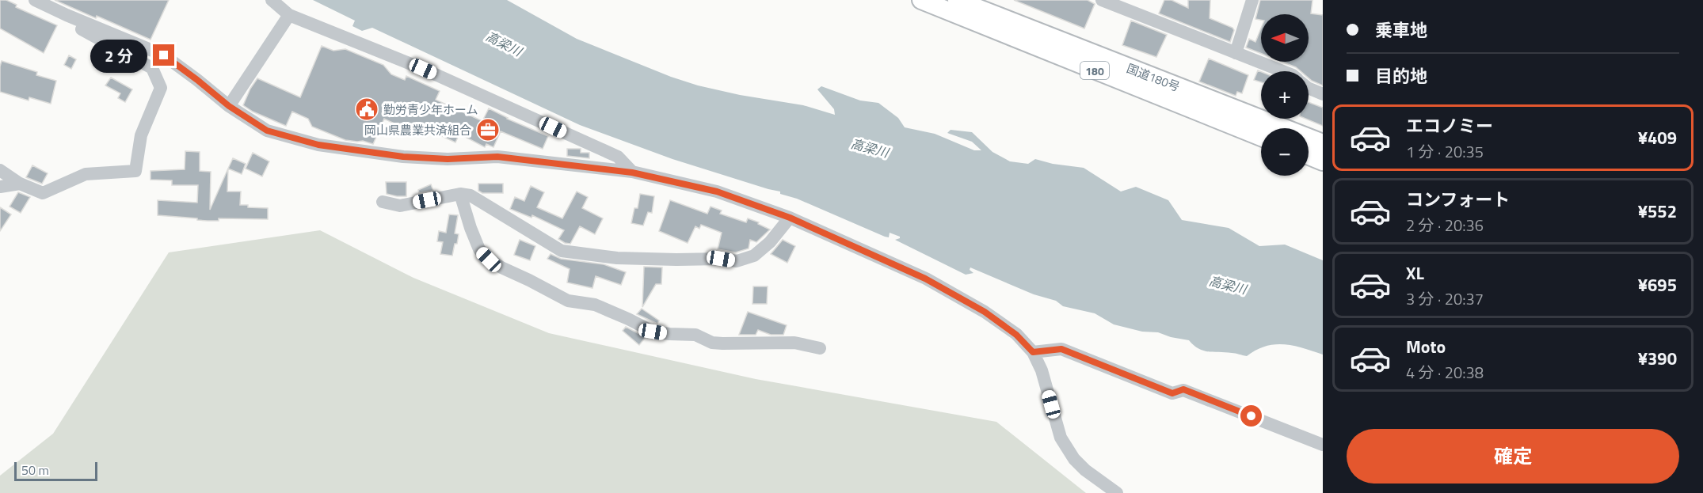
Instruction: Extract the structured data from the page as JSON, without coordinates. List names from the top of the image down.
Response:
{
  "streets": {
    "highway": ["180", "国道180号"]
  },
  "water": ["高梁川"],
  "places": {
    "public building": ["勤労青少年ホーム"],
    "office": ["岡山県農業共済組合"]
  },
  "scale_bar": "50 m",
  "north": "left",
  "page": {
    "banner": ["乗車地", "目的地"],
    "map_buttons": ["+", "−"],
    "bubble": "2 分",
    "list": [
      {
        "name": "エコノミー",
        "note": "1 分 · 20:35",
        "value": "¥409"
      },
      {
        "name": "コンフォート",
        "note": "2 分 · 20:36",
        "value": "¥552"
      },
      {
        "name": "XL",
        "note": "3 分 · 20:37",
        "value": "¥695"
      },
      {
        "name": "Moto",
        "note": "4 分 · 20:38",
        "value": "¥390"
      }
    ],
    "buttons": "確定",
    "scale": "50 m"
  }
}
